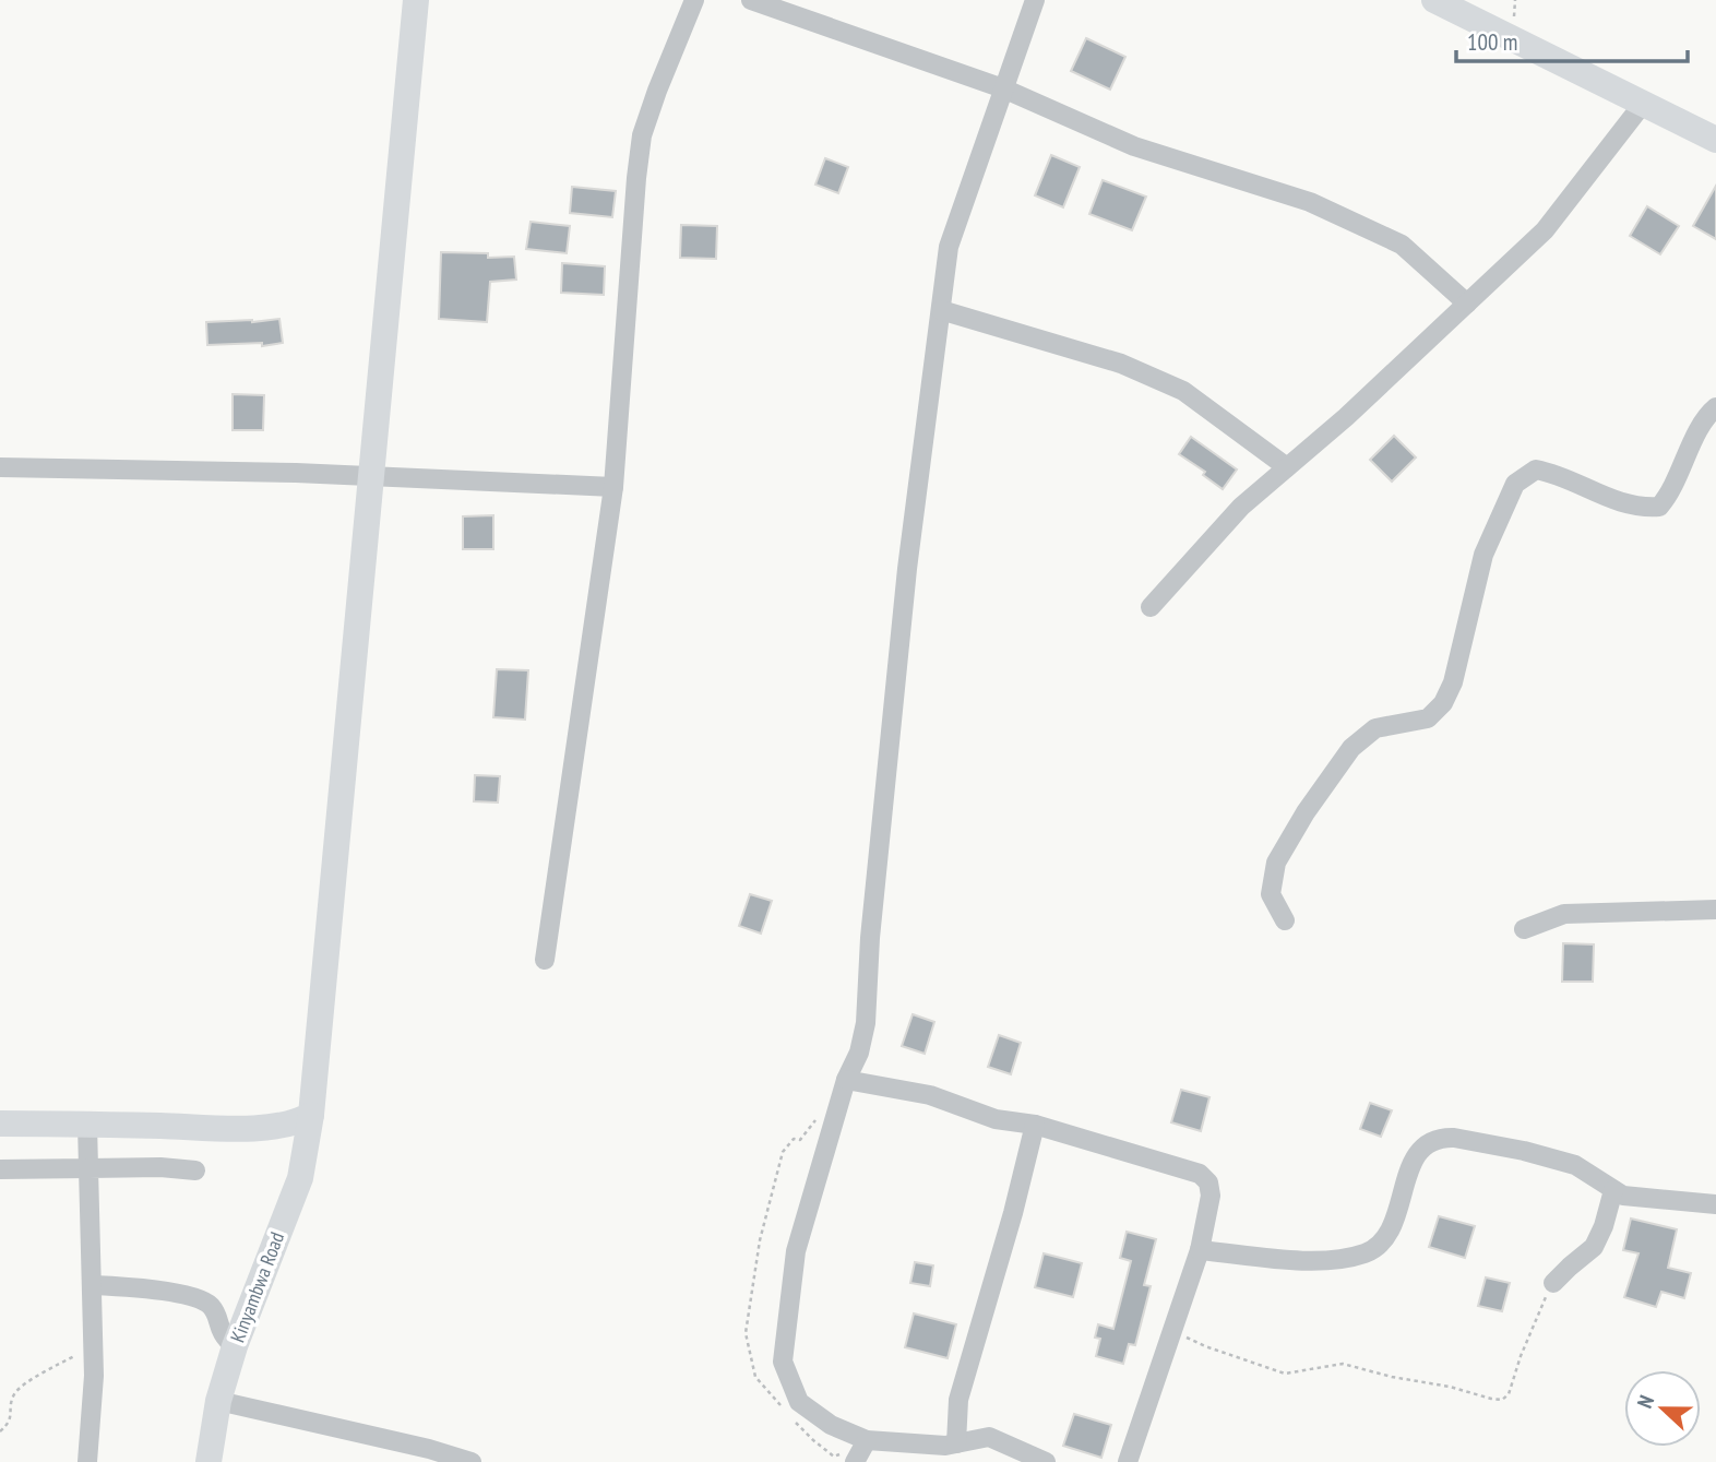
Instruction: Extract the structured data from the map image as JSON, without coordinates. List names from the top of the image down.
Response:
{
  "streets": {
    "street": ["Kinyambwa Road"]
  },
  "scale_bar": "100 m",
  "north": "left"
}
